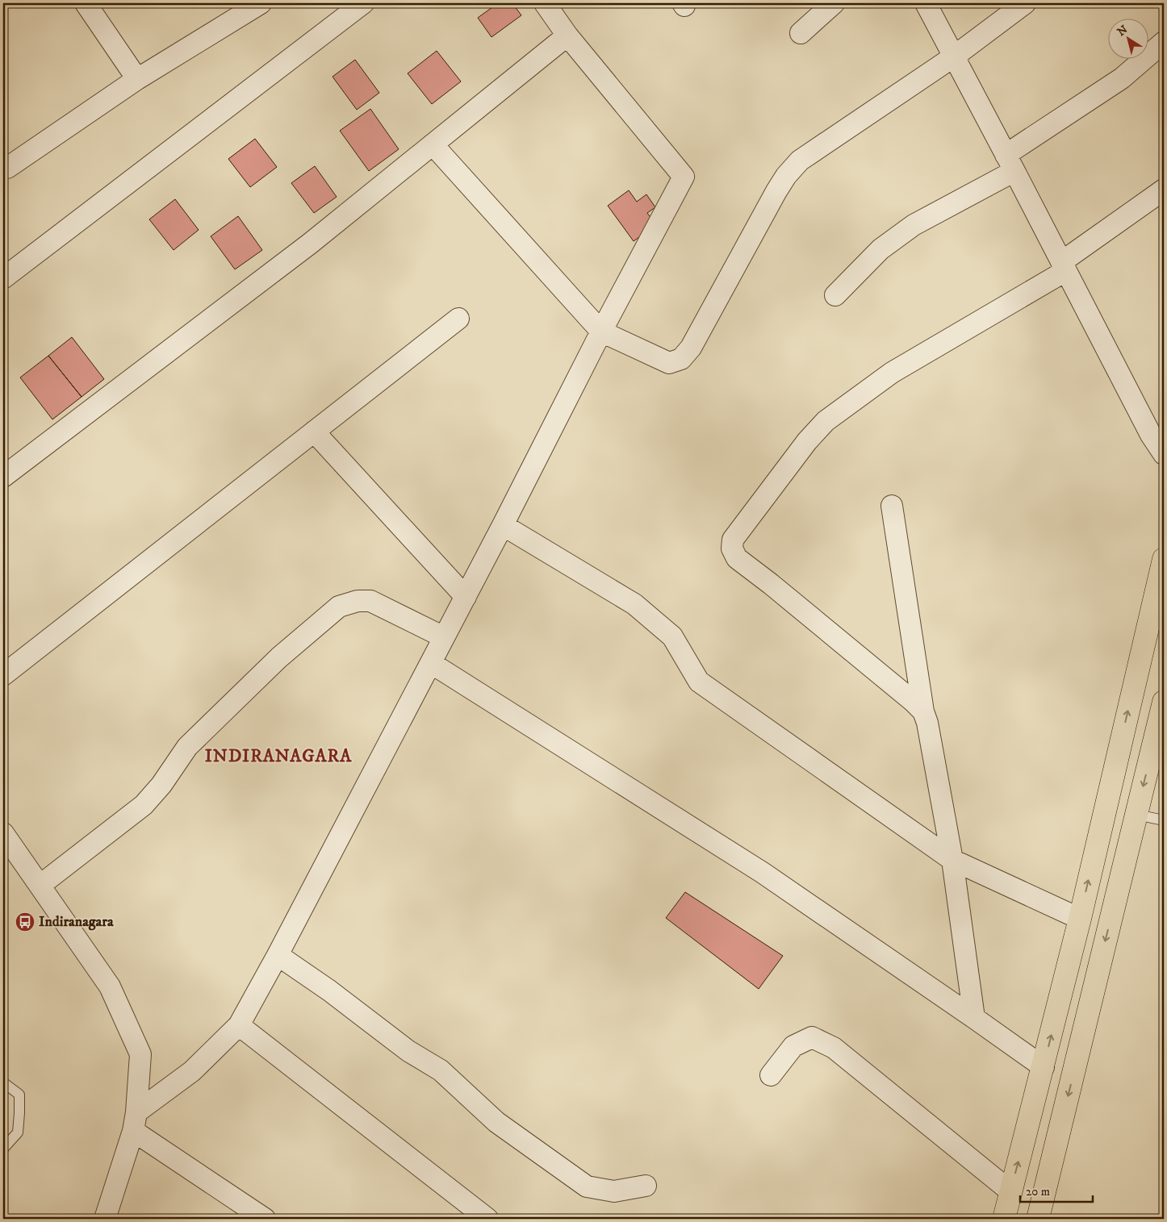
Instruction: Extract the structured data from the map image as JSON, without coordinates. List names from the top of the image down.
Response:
{
  "districts": ["INDIRANAGARA"],
  "places": {
    "bus stop": ["Indiranagara"]
  },
  "scale_bar": "20 m",
  "north": "top left"
}
